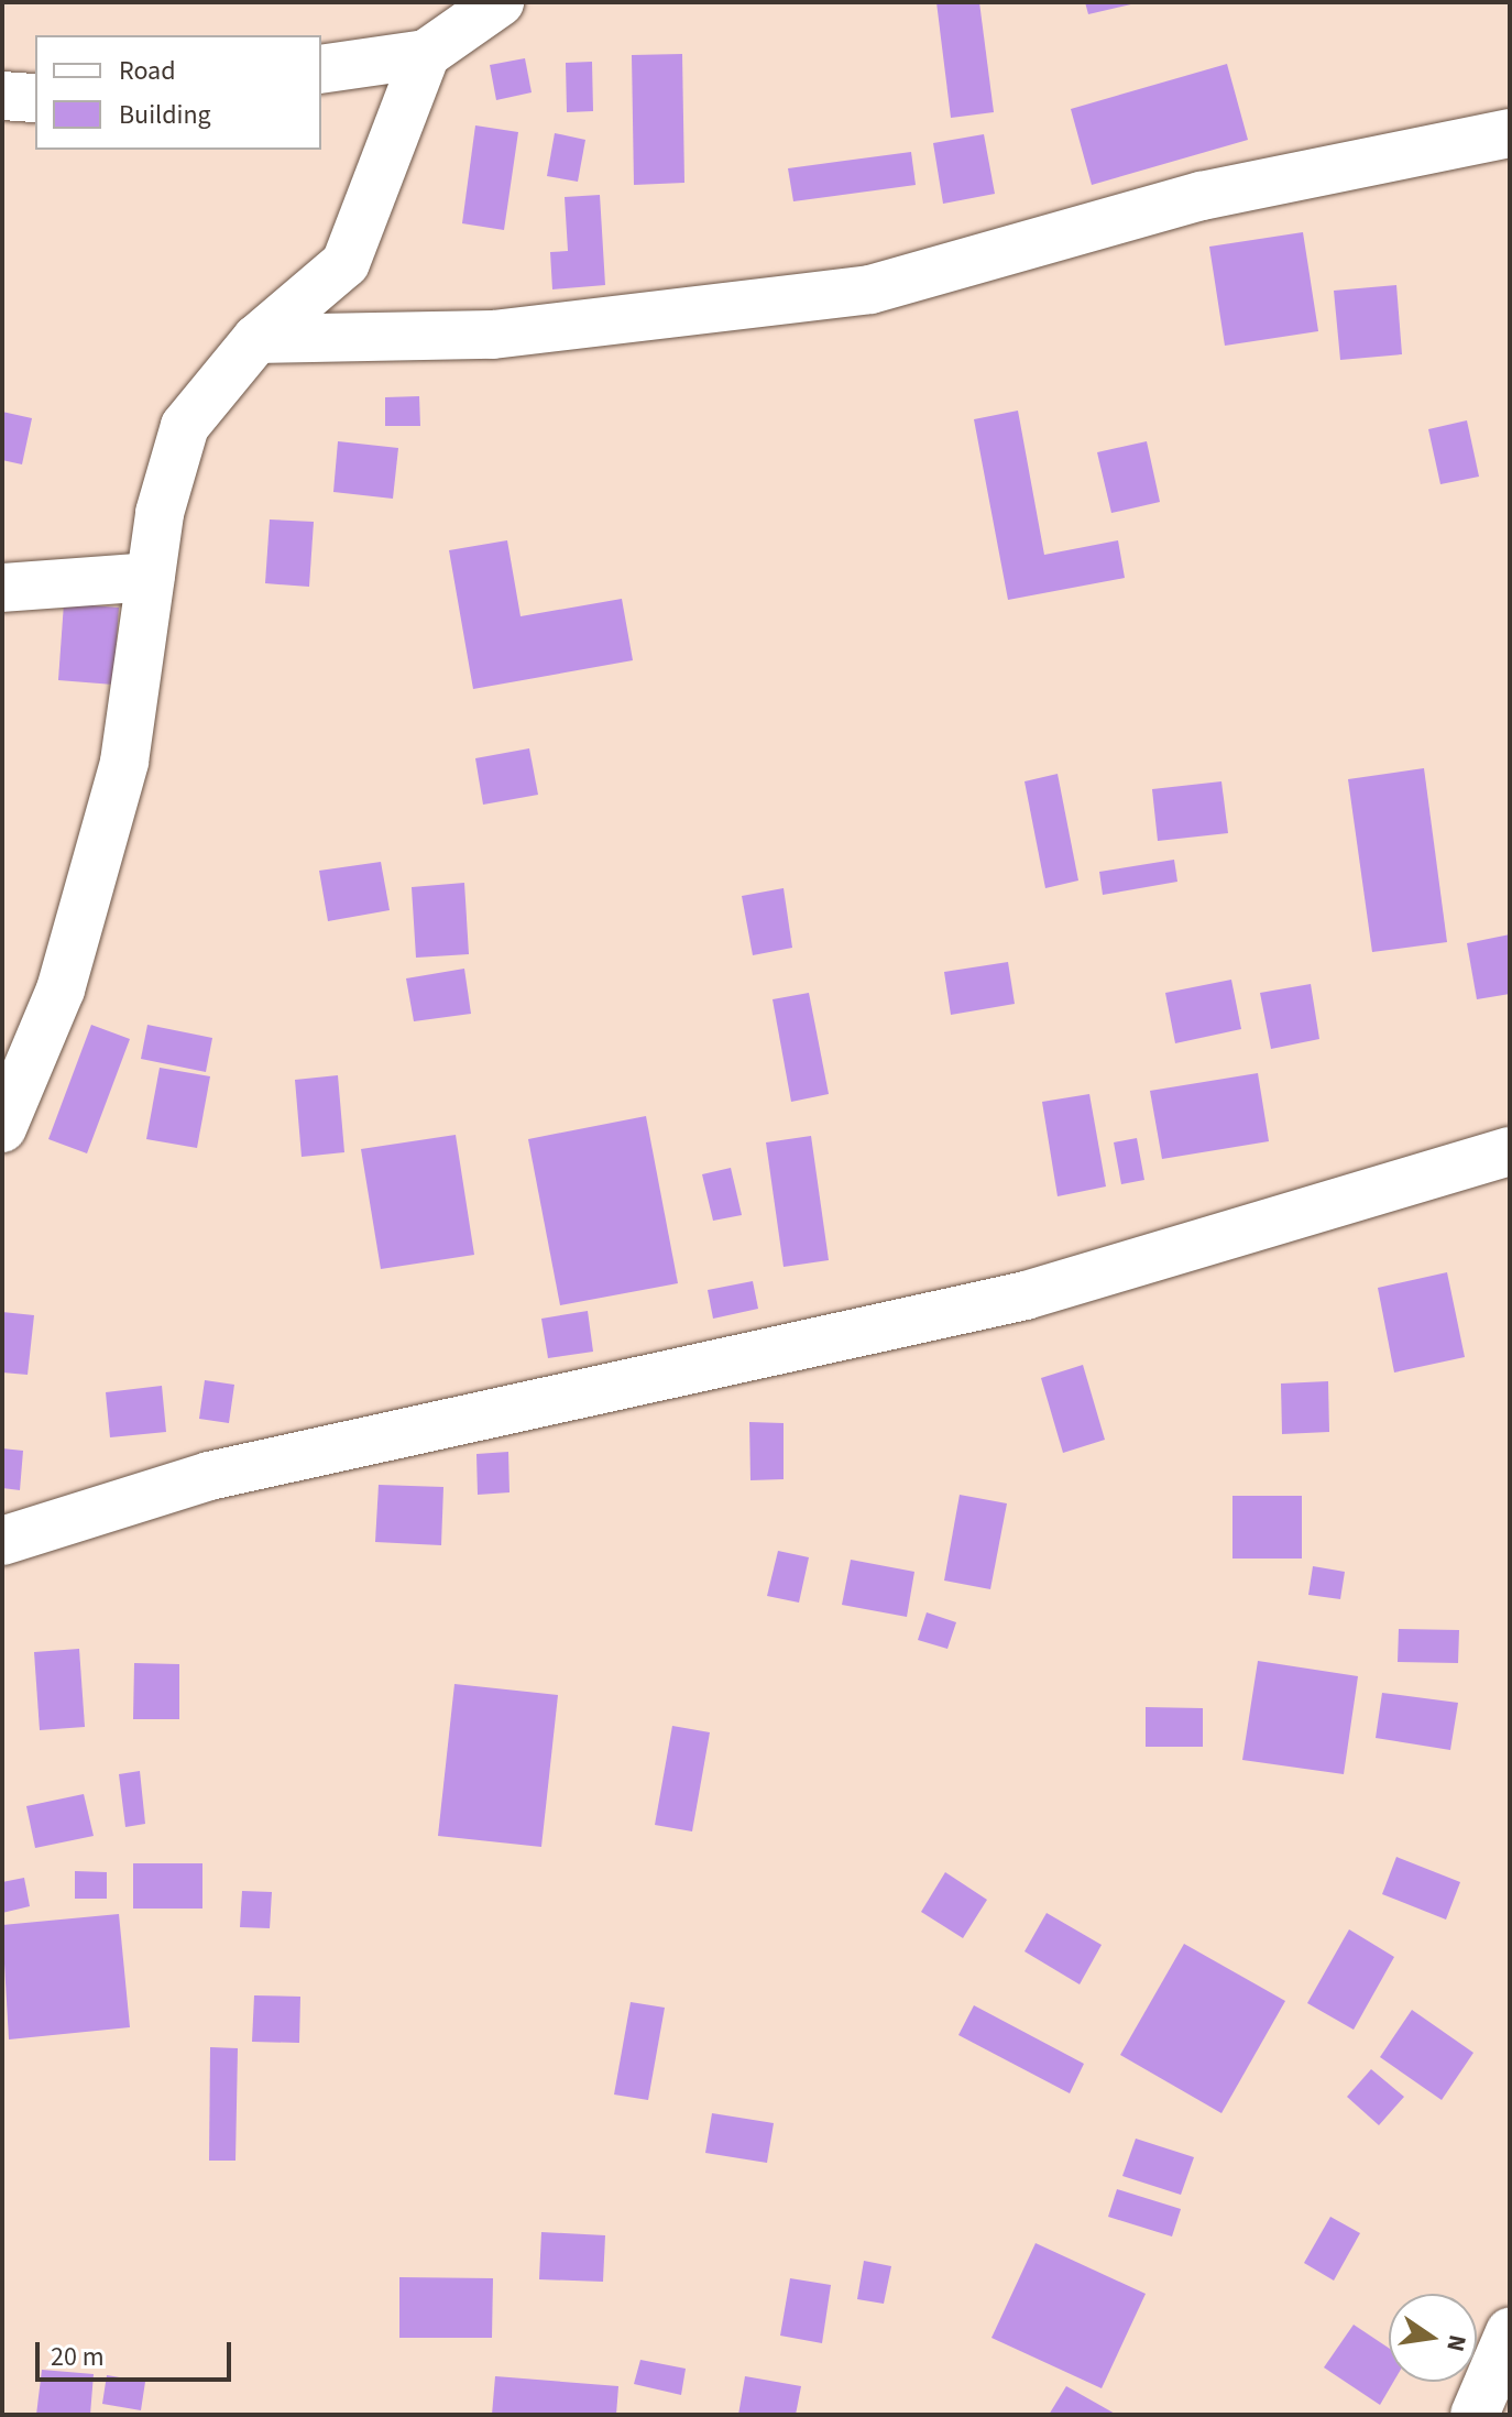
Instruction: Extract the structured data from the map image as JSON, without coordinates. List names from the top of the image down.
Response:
{
  "legend": ["Road", "Building"],
  "scale_bar": "20 m",
  "north": "right"
}
